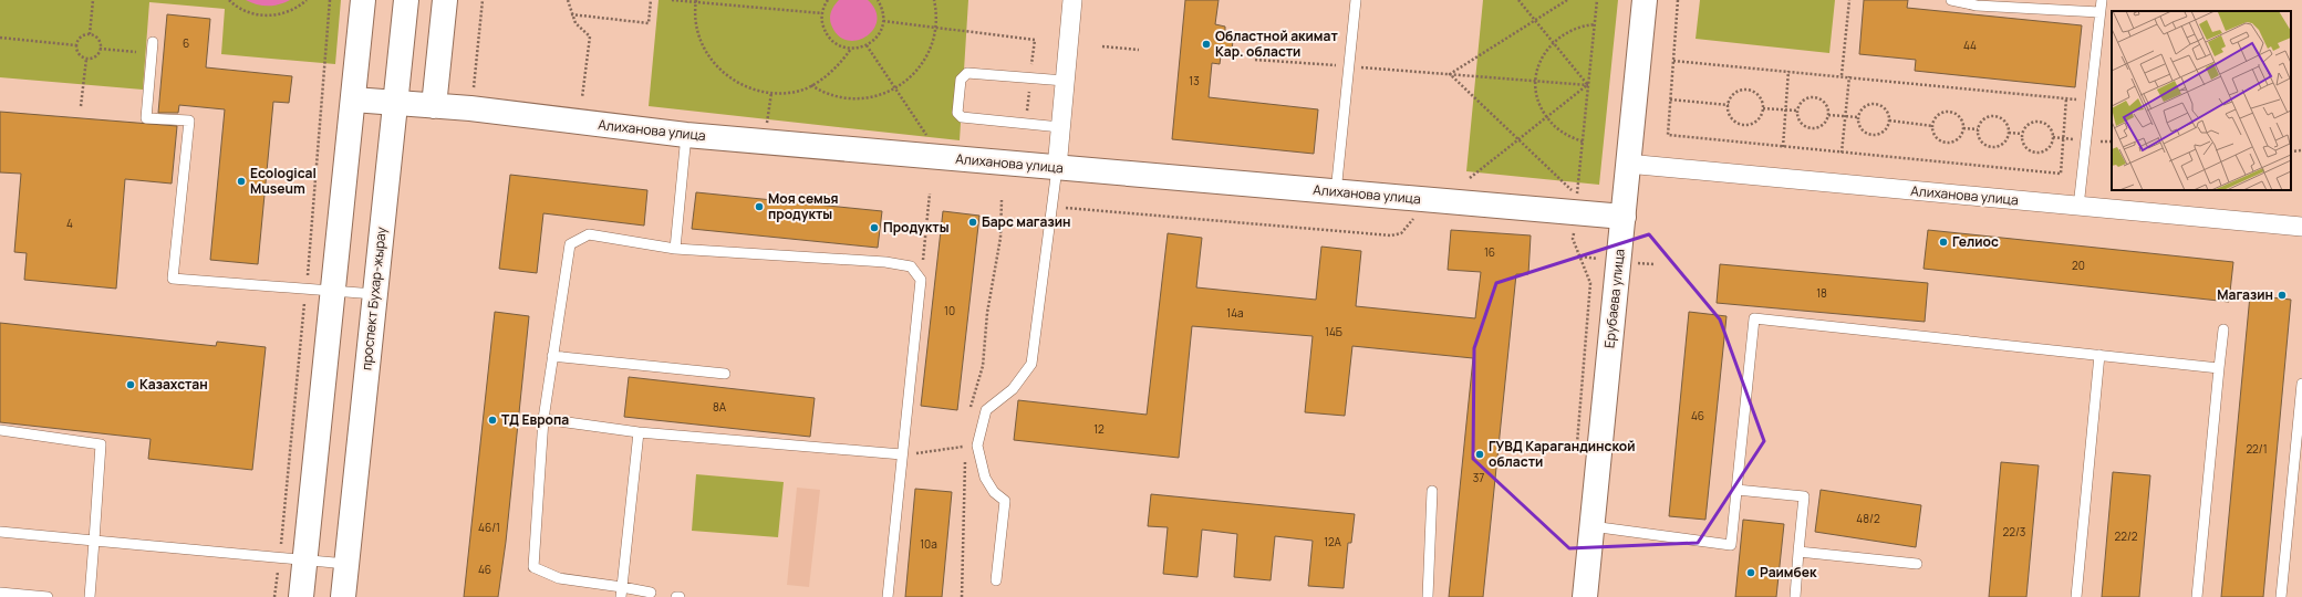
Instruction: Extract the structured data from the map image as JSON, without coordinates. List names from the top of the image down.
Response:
{
  "streets": {
    "main road": ["Алиханова улица", "проспект Бухар-жырау", "Ерубаева улица"]
  },
  "crossings": [
    ["Алиханова улица", "проспект Бухар-жырау"],
    ["Алиханова улица", "Ерубаева улица"]
  ],
  "places": [
    "Областной акимат Кар. области",
    "Ecological Museum",
    "Моя семья продукты",
    "Барс магазин",
    "Продукты",
    "Гелиос",
    "Магазин",
    "Казахстан",
    "ТД Европа",
    "ГУВД Карагандинской области",
    "Раимбек"
  ],
  "house_numbers": [
    "6",
    "44",
    "13",
    "4",
    "16",
    "20",
    "18",
    "10",
    "14а",
    "14Б",
    "8А",
    "46",
    "12",
    "22/1",
    "37",
    "48/2",
    "46/1",
    "22/3",
    "22/2",
    "12А",
    "10а",
    "46"
  ]
}
